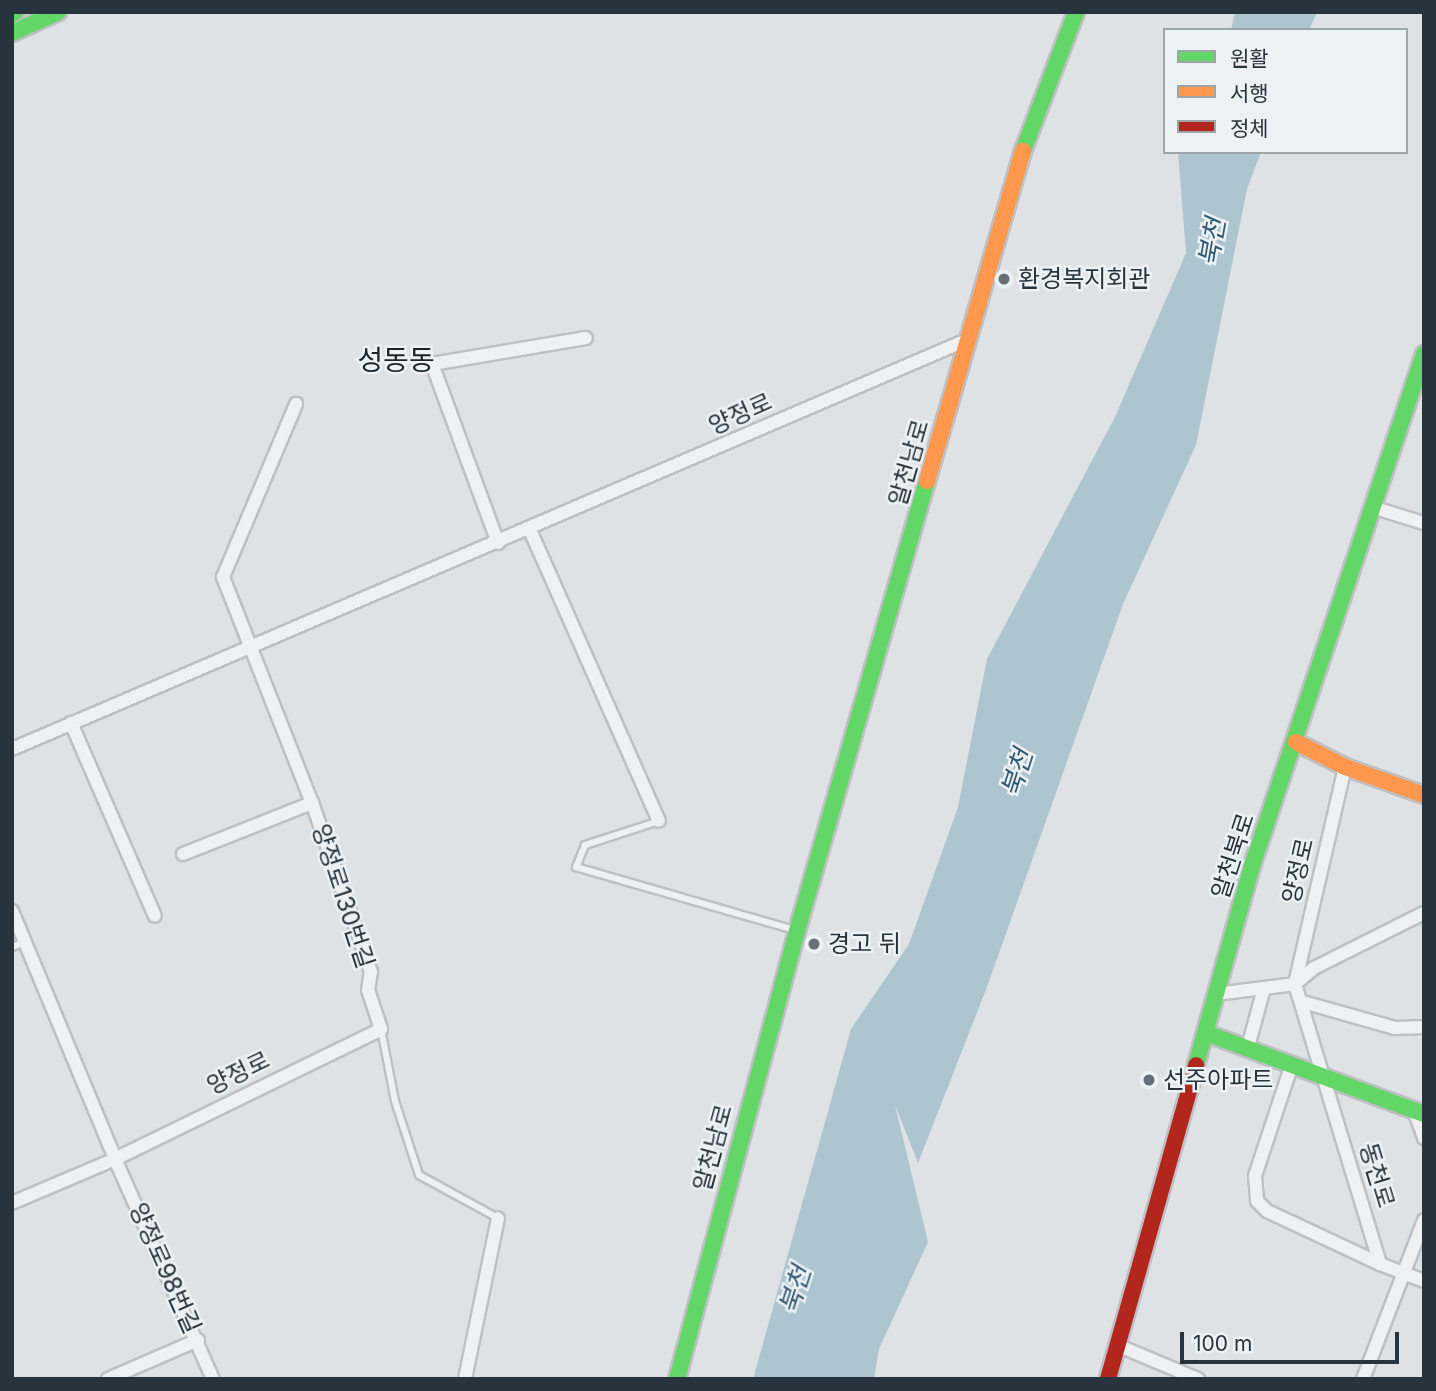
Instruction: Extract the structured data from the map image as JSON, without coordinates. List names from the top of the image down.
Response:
{
  "streets": {
    "street": [
      "양정로",
      "알천남로",
      "알천북로",
      "양정로130번길",
      "동천로",
      "양정로98번길"
    ]
  },
  "crossings": [
    ["양정로", "알천남로"],
    ["양정로", "양정로130번길"],
    ["양정로", "동천로"],
    ["양정로", "양정로98번길"]
  ],
  "districts": ["성동동"],
  "water": ["북천"],
  "places": ["환경복지회관", "경고 뒤", "선주아파트"],
  "legend": ["원활", "서행", "정체"],
  "scale_bar": "100 m"
}
